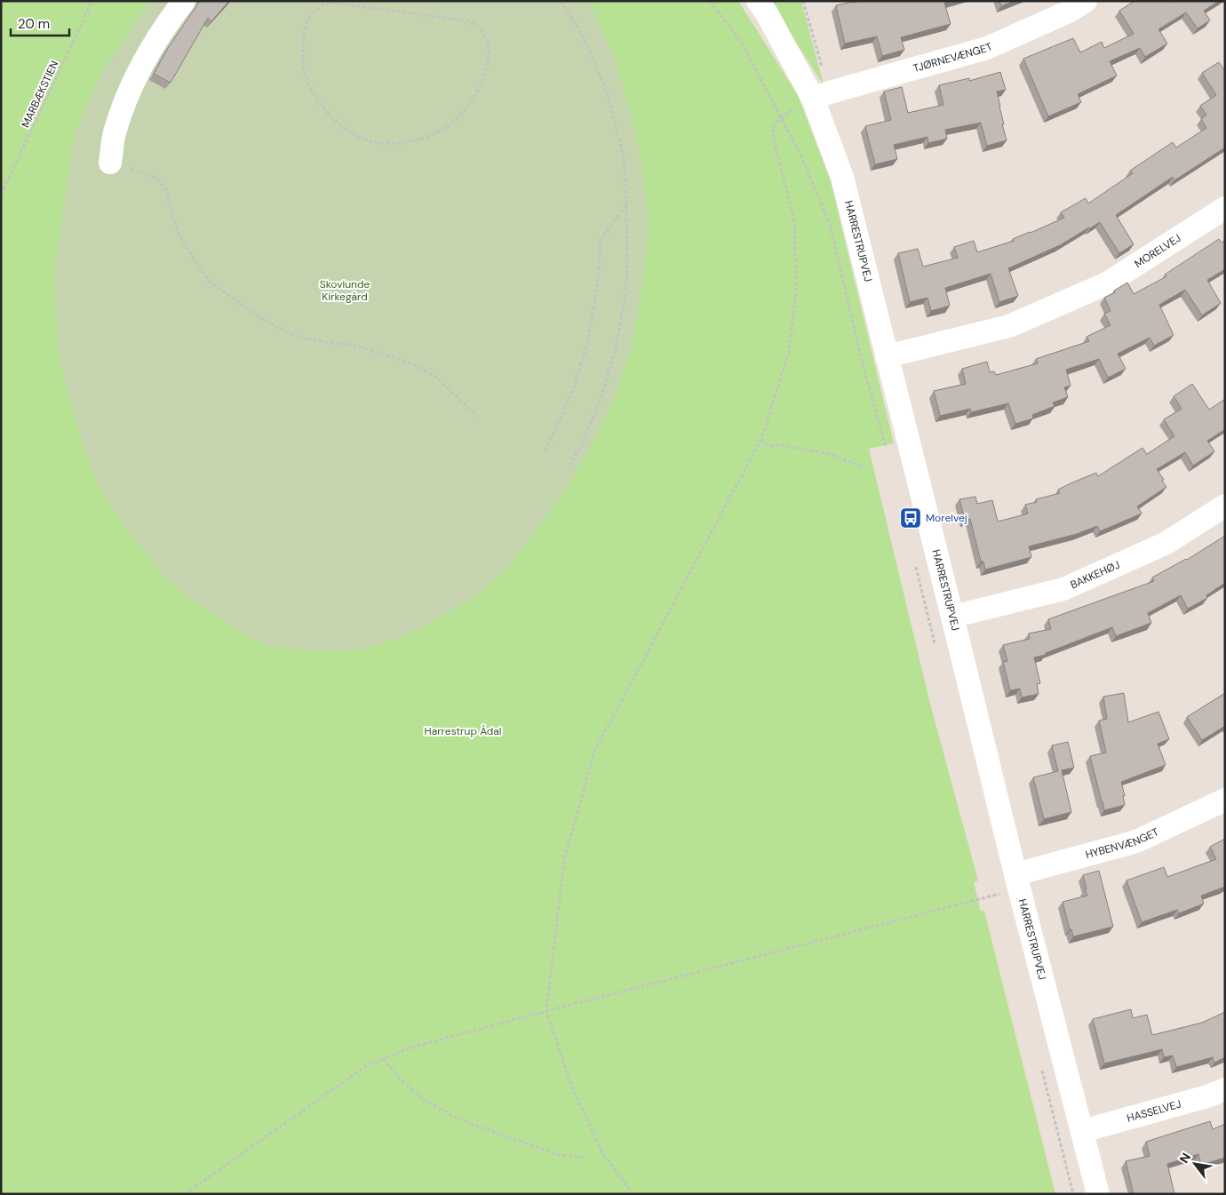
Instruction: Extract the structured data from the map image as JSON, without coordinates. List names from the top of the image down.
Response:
{
  "streets": {
    "street": [
      "TJØRNEVÆNGET",
      "HARRESTRUPVEJ",
      "MORELVEJ",
      "BAKKEHØJ",
      "HYBENVÆNGET",
      "HASSELVEJ"
    ],
    "path": ["MARBÆKSTIEN"]
  },
  "crossings": [
    ["TJØRNEVÆNGET", "HARRESTRUPVEJ"],
    ["HARRESTRUPVEJ", "MORELVEJ"],
    ["HARRESTRUPVEJ", "BAKKEHØJ"],
    ["HARRESTRUPVEJ", "HYBENVÆNGET"],
    ["HARRESTRUPVEJ", "HASSELVEJ"]
  ],
  "parks": ["Skovlunde Kirkegård", "Harrestrup Ådal"],
  "places": {
    "bus stop": ["Morelvej"]
  },
  "scale_bar": "20 m",
  "north": "top left"
}
